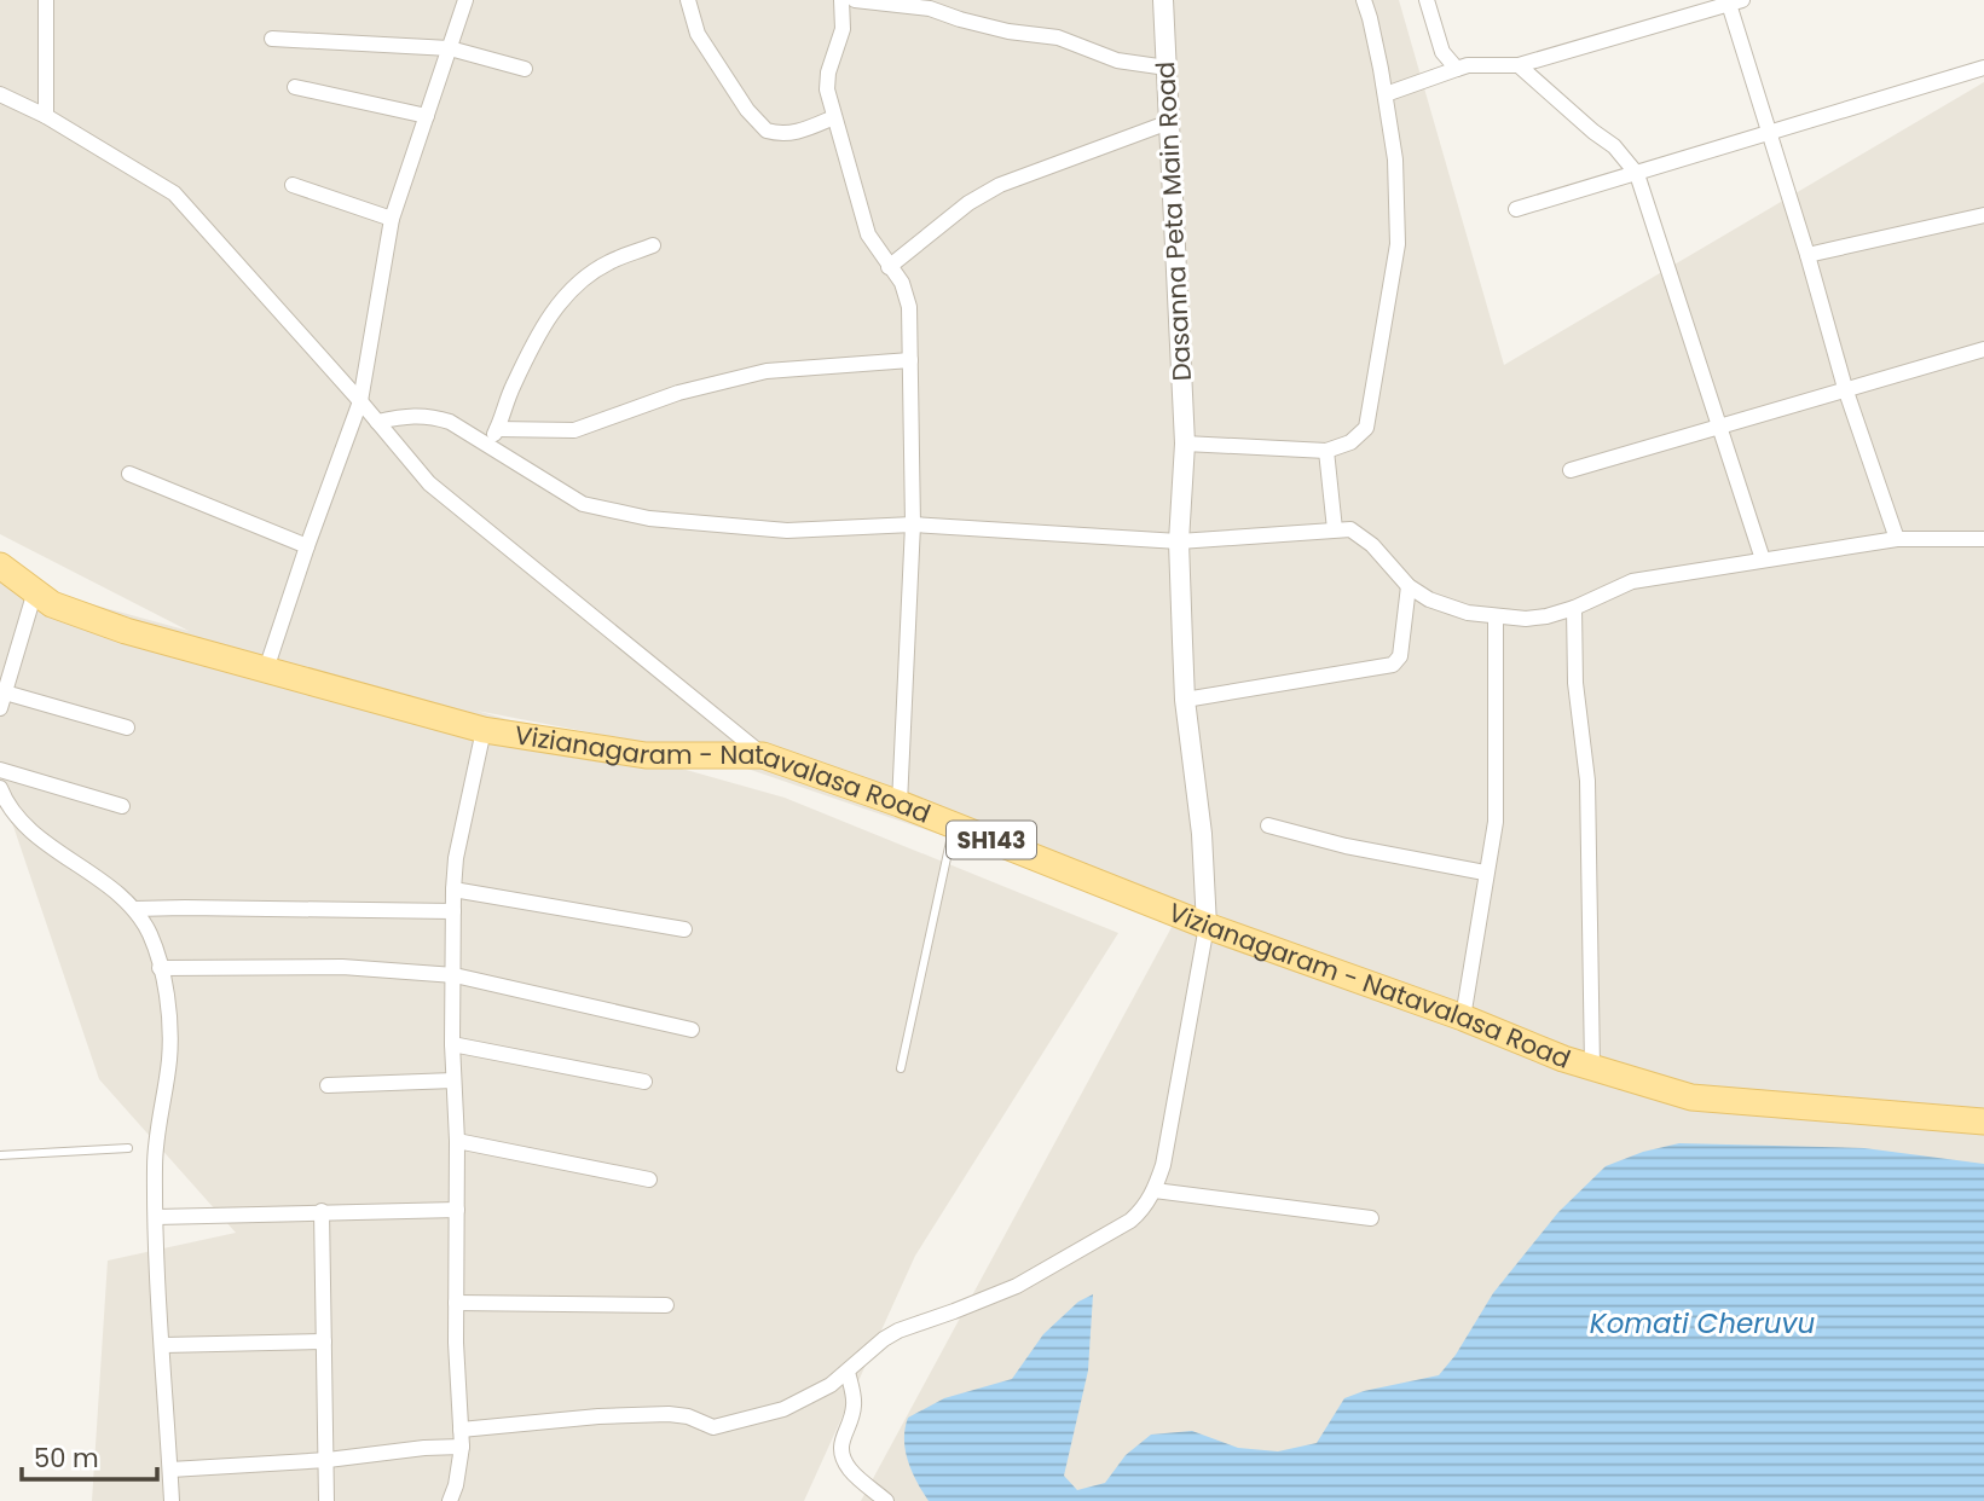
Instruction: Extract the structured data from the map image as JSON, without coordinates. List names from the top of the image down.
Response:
{
  "streets": {
    "main road": ["Vizianagaram - Natavalasa Road", "SH143"],
    "street": ["Dasanna Peta Main Road"]
  },
  "crossings": [
    ["Dasanna Peta Main Road", "Vizianagaram - Natavalasa Road"]
  ],
  "water": ["Komati Cheruvu"],
  "scale_bar": "50 m"
}
